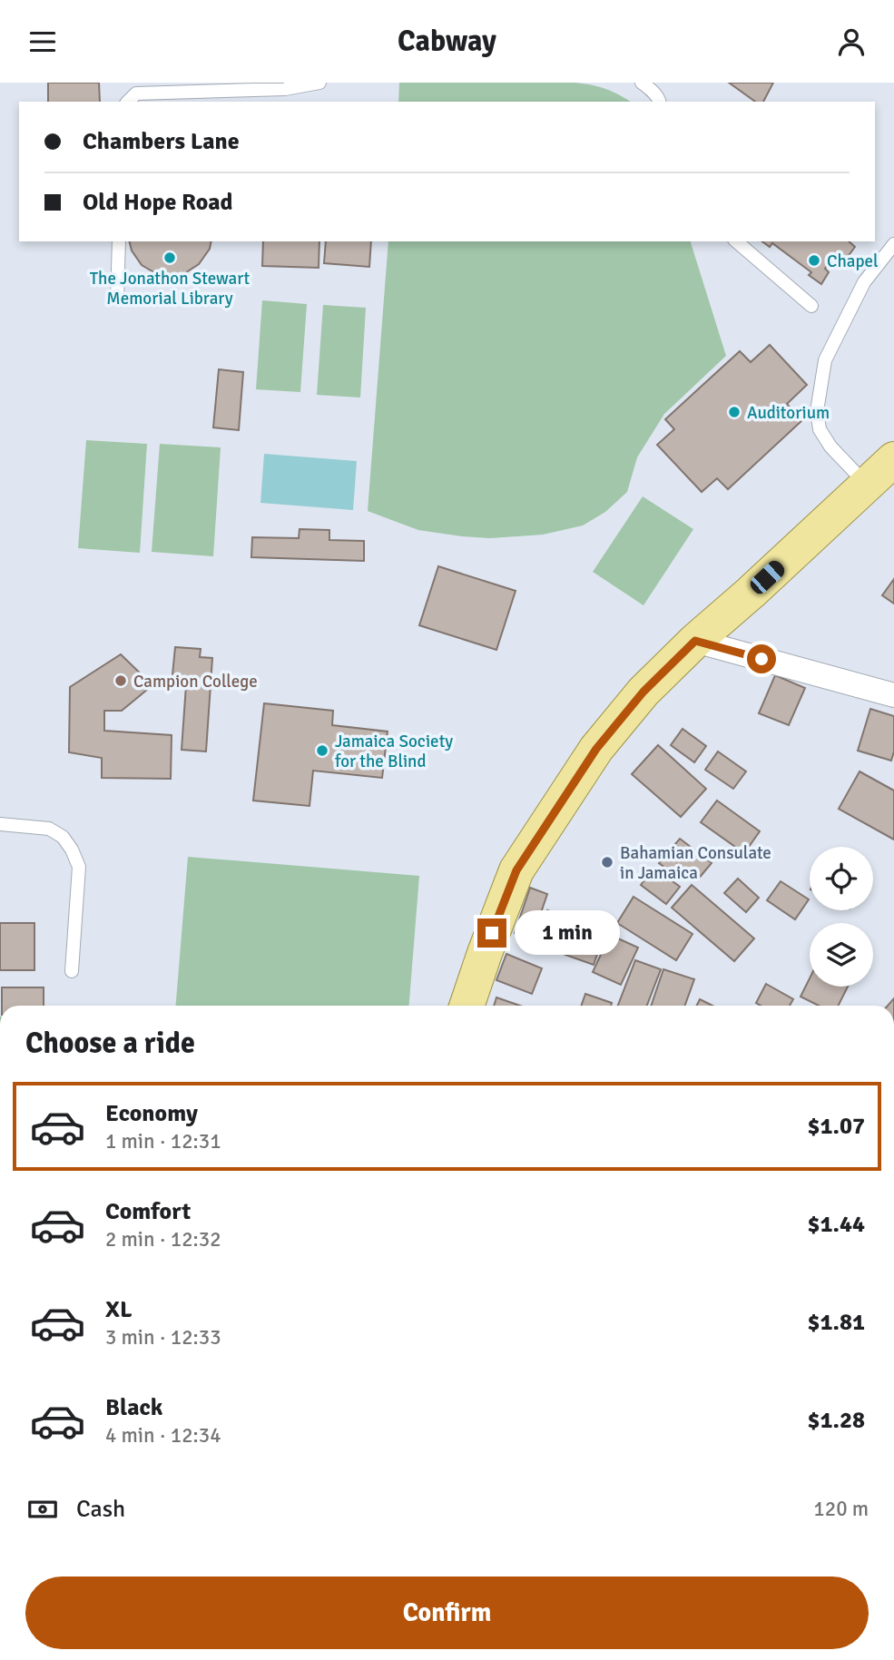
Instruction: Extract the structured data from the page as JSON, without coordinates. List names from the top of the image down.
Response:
{
  "places": [
    "The Jonathon Stewart Memorial Library",
    "Chapel",
    "Auditorium",
    "Campion College",
    "Jamaica Society for the Blind",
    "Bahamian Consulate in Jamaica"
  ],
  "page": {
    "header": "Cabway",
    "banner": ["Chambers Lane", "Old Hope Road"],
    "bubble": "1 min",
    "heading": "Choose a ride",
    "list": [
      {
        "name": "Economy",
        "note": "1 min · 12:31",
        "value": "$1.07"
      },
      {
        "name": "Comfort",
        "note": "2 min · 12:32",
        "value": "$1.44"
      },
      {
        "name": "XL",
        "note": "3 min · 12:33",
        "value": "$1.81"
      },
      {
        "name": "Black",
        "note": "4 min · 12:34",
        "value": "$1.28"
      }
    ],
    "pay": ["Cash", "120 m"],
    "buttons": "Confirm"
  }
}
